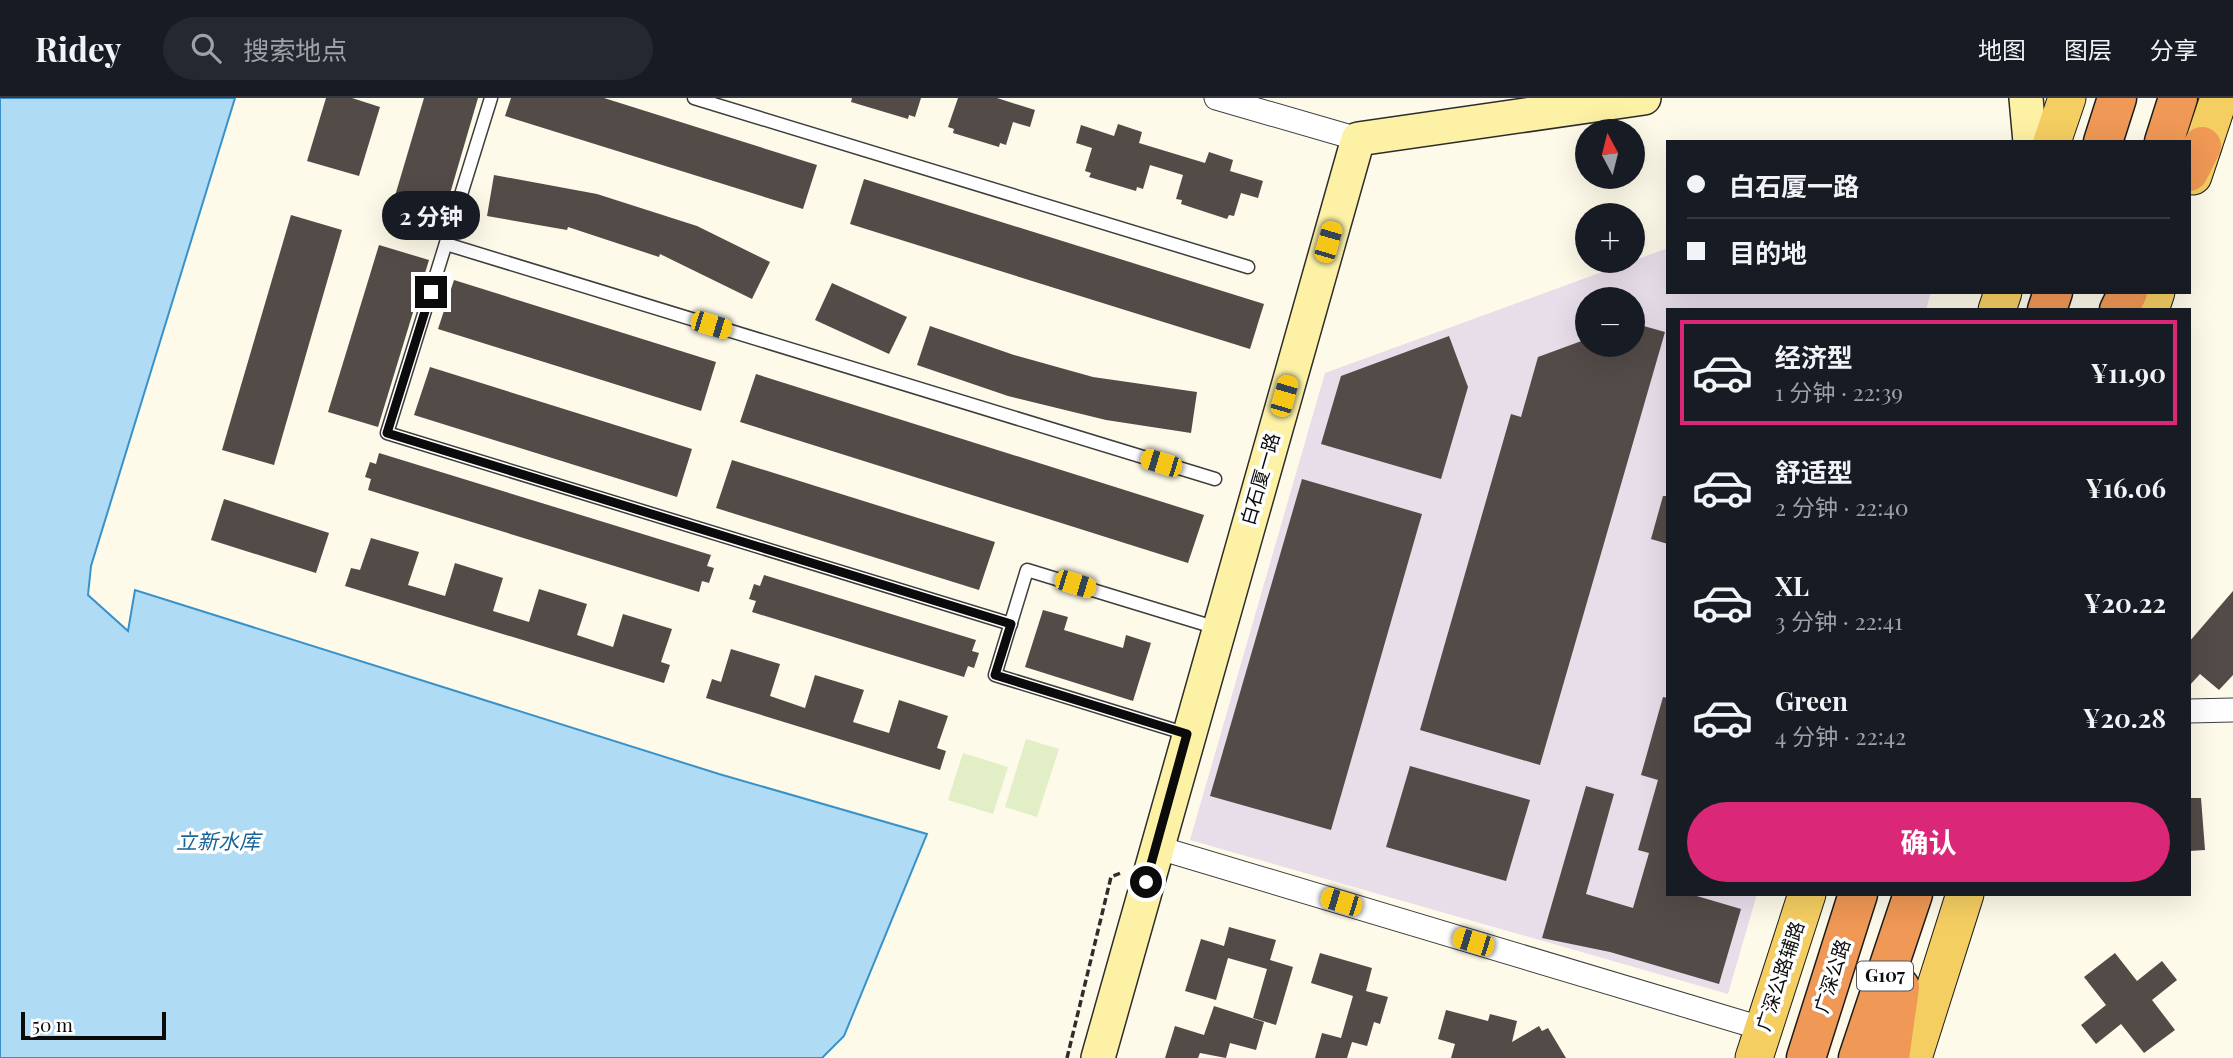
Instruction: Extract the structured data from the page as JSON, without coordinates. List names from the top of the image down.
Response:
{
  "streets": {
    "highway": ["广深公路", "G107"],
    "main road": ["广深公路辅路"],
    "street": ["白石厦一路"]
  },
  "water": ["立新水库"],
  "scale_bar": "50 m",
  "north": "top",
  "page": {
    "header": "Ridey",
    "search": "搜索地点",
    "nav": ["地图", "图层", "分享"],
    "map_buttons": ["+", "−"],
    "banner": ["白石厦一路", "目的地"],
    "bubble": "2 分钟",
    "list": [
      {
        "name": "经济型",
        "note": "1 分钟 · 22:39",
        "value": "¥11.90"
      },
      {
        "name": "舒适型",
        "note": "2 分钟 · 22:40",
        "value": "¥16.06"
      },
      {
        "name": "XL",
        "note": "3 分钟 · 22:41",
        "value": "¥20.22"
      },
      {
        "name": "Green",
        "note": "4 分钟 · 22:42",
        "value": "¥20.28"
      }
    ],
    "buttons": "确认",
    "scale": "50 m"
  }
}
